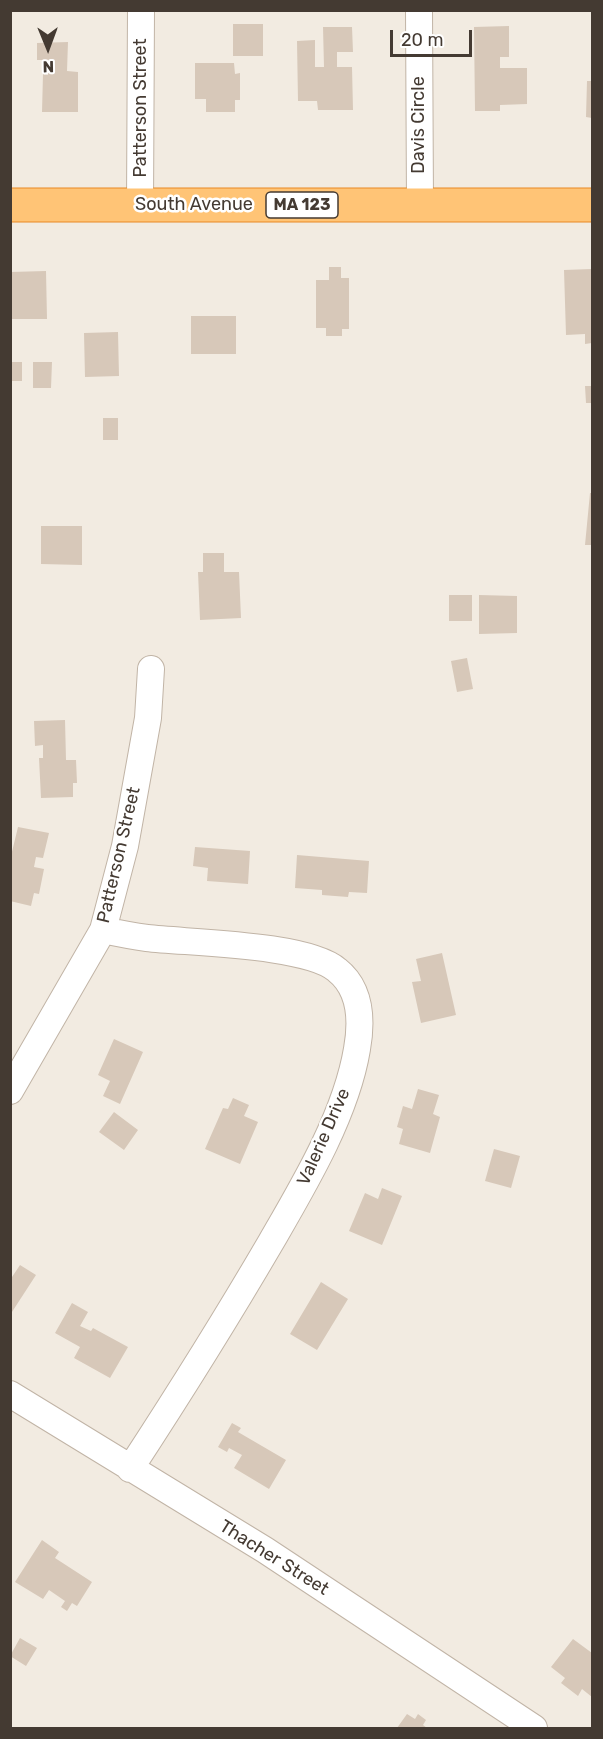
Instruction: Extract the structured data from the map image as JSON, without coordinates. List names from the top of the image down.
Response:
{
  "streets": {
    "highway": ["South Avenue", "MA 123"],
    "street": [
      "Patterson Street",
      "Davis Circle",
      "Valerie Drive",
      "Thacher Street"
    ]
  },
  "crossings": [
    ["Patterson Street", "South Avenue"],
    ["Patterson Street", "Valerie Drive"],
    ["Davis Circle", "South Avenue"],
    ["Valerie Drive", "Thacher Street"]
  ],
  "scale_bar": "20 m",
  "north": "bottom"
}
